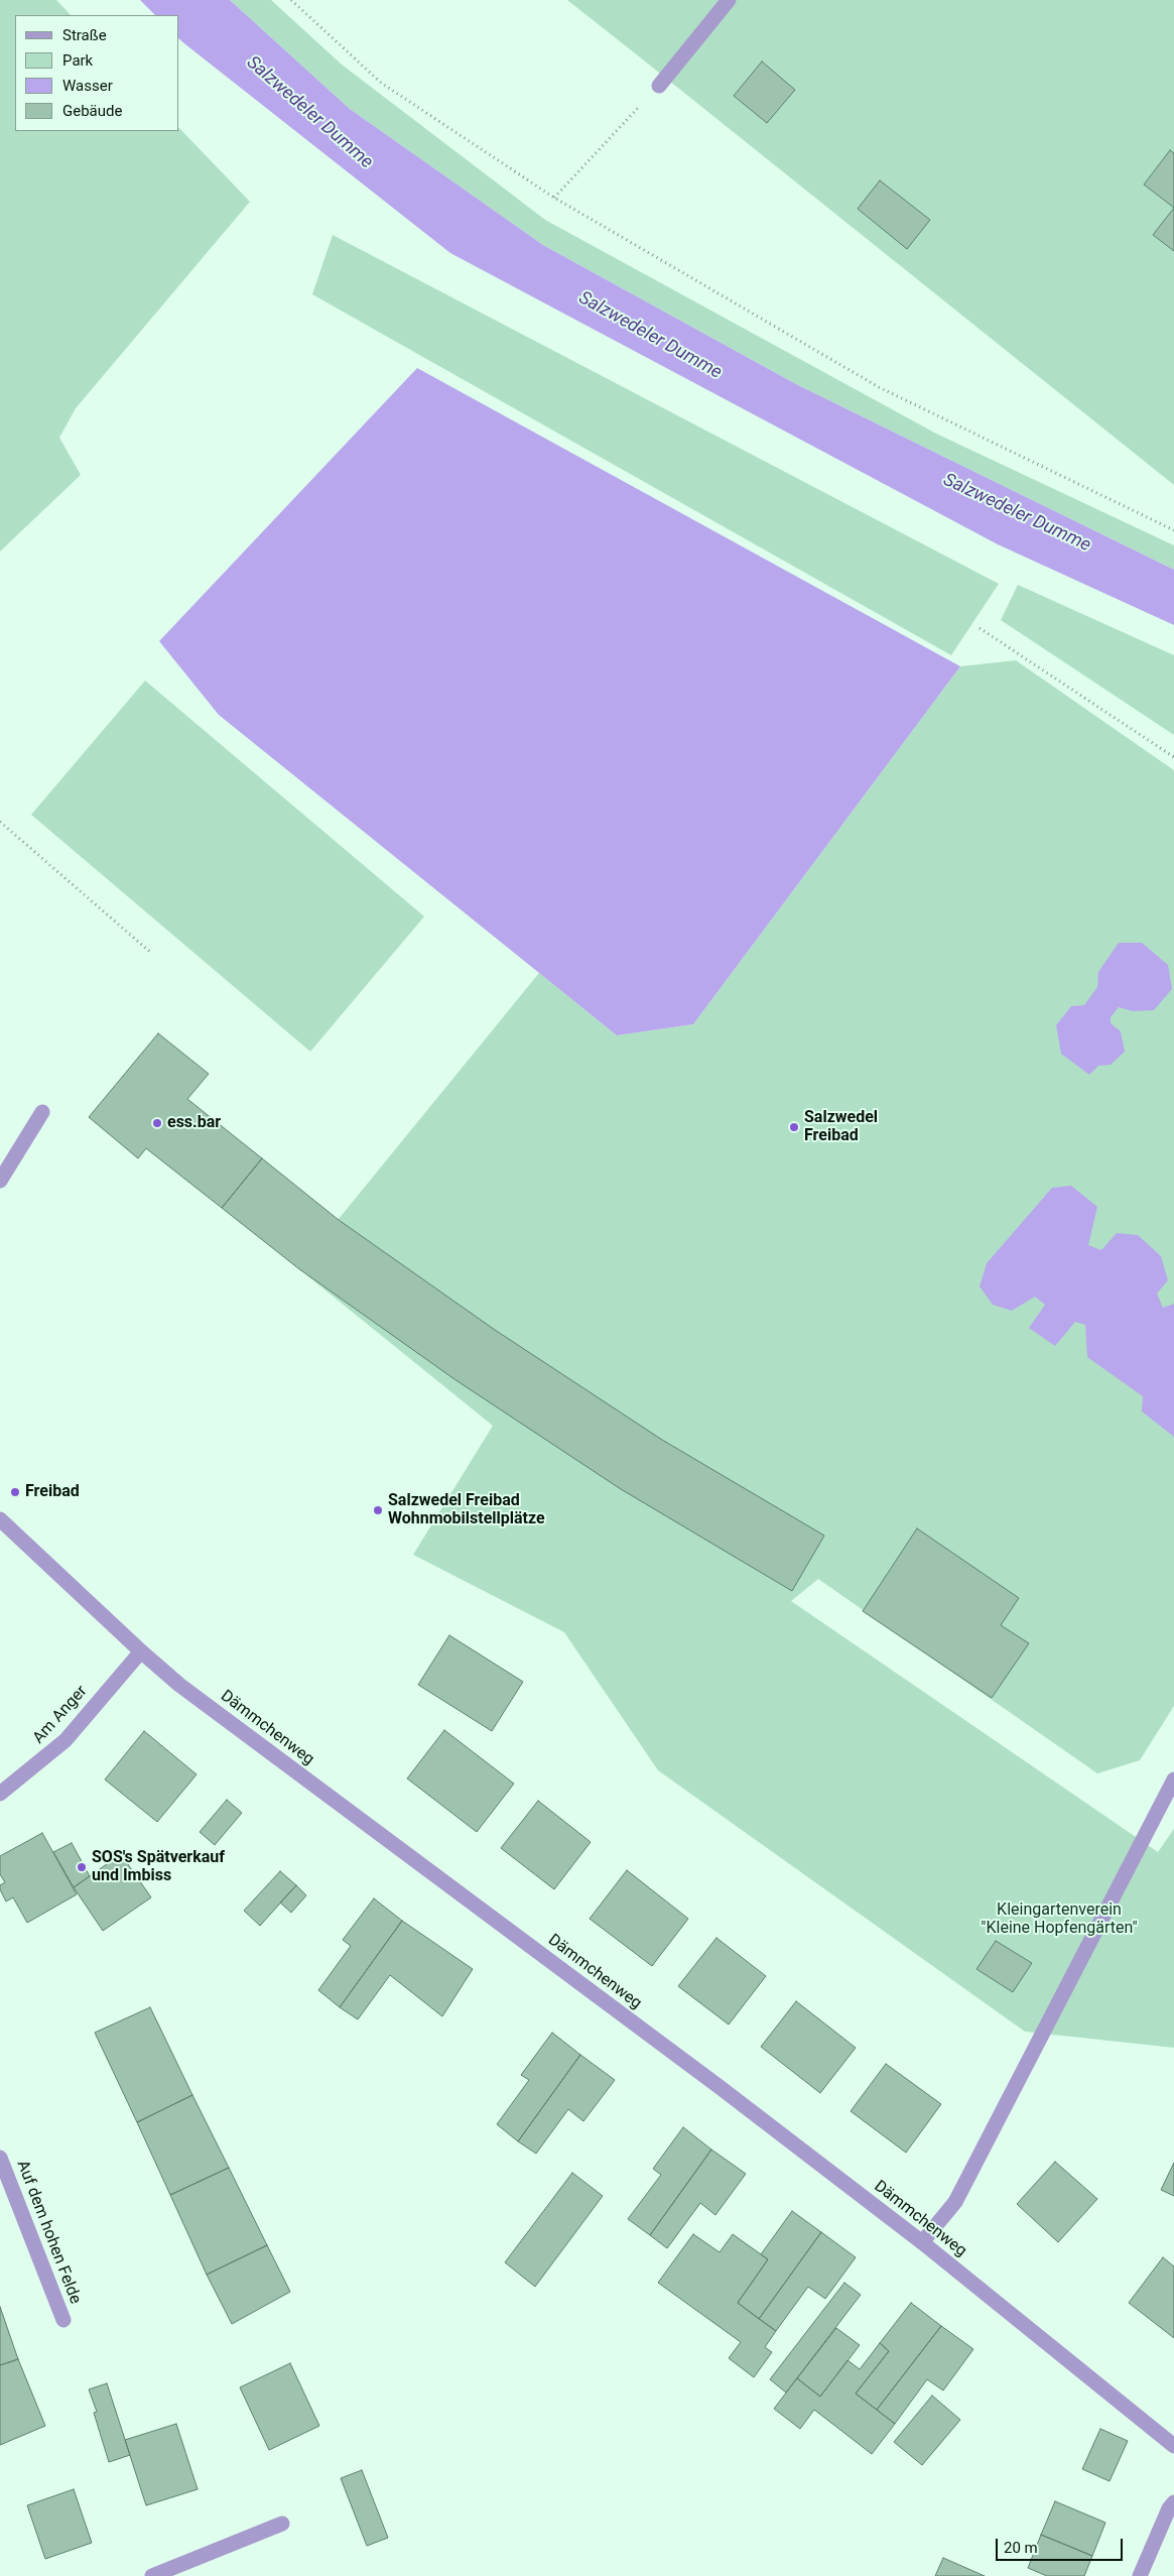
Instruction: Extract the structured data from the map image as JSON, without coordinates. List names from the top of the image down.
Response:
{
  "streets": {
    "street": ["Am Anger", "Dämmchenweg", "Auf dem hohen Felde"]
  },
  "crossings": [
    ["Am Anger", "Dämmchenweg"]
  ],
  "water": ["Salzwedeler Dumme"],
  "parks": ["Kleingartenverein \"Kleine Hopfengärten\""],
  "places": [
    "ess.bar",
    "Salzwedel Freibad",
    "Freibad",
    "Salzwedel Freibad Wohnmobilstellplätze",
    "SOS's Spätverkauf und Imbiss"
  ],
  "legend": [
    "Straße",
    "Park",
    "Wasser",
    "Gebäude"
  ],
  "scale_bar": "20 m"
}
